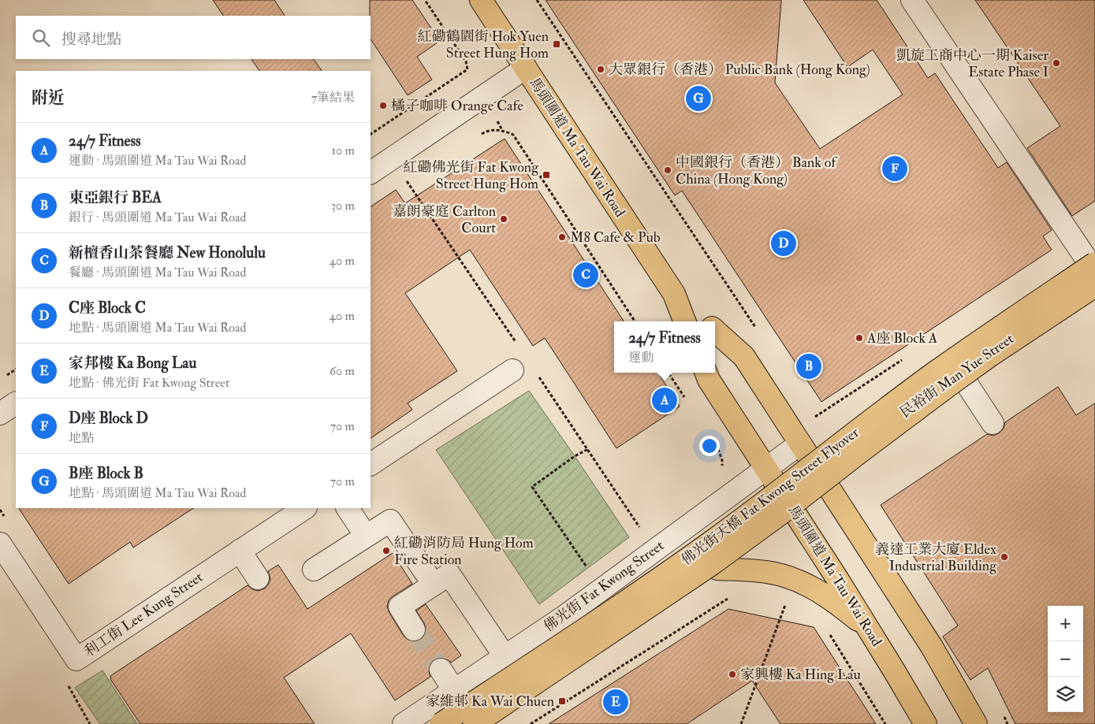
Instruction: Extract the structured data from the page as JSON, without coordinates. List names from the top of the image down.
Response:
{
  "streets": {
    "main road": ["馬頭圍道 Ma Tau Wai Road", "佛光街天橋 Fat Kwong Street Flyover"],
    "street": ["民裕街 Man Yue Street", "佛光街 Fat Kwong Street", "利工街 Lee Kung Street"]
  },
  "crossings": [
    ["馬頭圍道 Ma Tau Wai Road", "民裕街 Man Yue Street"],
    ["馬頭圍道 Ma Tau Wai Road", "佛光街 Fat Kwong Street"]
  ],
  "places": {
    "transit": ["紅磡鶴園街 Hok Yuen Street Hung Hom", "紅磡佛光街 Fat Kwong Street Hung Hom", "家維邨 Ka Wai Chuen"],
    "other": [
      "凱旋工商中心一期 Kaiser Estate Phase I",
      "大眾銀行（香港） Public Bank (Hong Kong)",
      "橘子咖啡 Orange Cafe",
      "中國銀行（香港） Bank of China (Hong Kong)",
      "嘉朗豪庭 Carlton Court",
      "M8 Cafe & Pub",
      "A座 Block A",
      "紅磡消防局 Hung Hom Fire Station",
      "義達工業大廈 Eldex Industrial Building",
      "家興樓 Ka Hing Lau"
    ]
  },
  "page": {
    "search": "搜尋地點",
    "heading": ["附近", "7筆結果"],
    "pins": [
      "G",
      "F",
      "D",
      "C",
      "B",
      "A",
      "E"
    ],
    "list": [
      {
        "mark": "A",
        "name": "24/7 Fitness",
        "note": "運動 · 馬頭圍道 Ma Tau Wai Road",
        "value": "10 m"
      },
      {
        "mark": "B",
        "name": "東亞銀行 BEA",
        "note": "銀行 · 馬頭圍道 Ma Tau Wai Road",
        "value": "30 m"
      },
      {
        "mark": "C",
        "name": "新檀香山茶餐廳 New Honolulu",
        "note": "餐廳 · 馬頭圍道 Ma Tau Wai Road",
        "value": "40 m"
      },
      {
        "mark": "D",
        "name": "C座 Block C",
        "note": "地點 · 馬頭圍道 Ma Tau Wai Road",
        "value": "40 m"
      },
      {
        "mark": "E",
        "name": "家邦樓 Ka Bong Lau",
        "note": "地點 · 佛光街 Fat Kwong Street",
        "value": "60 m"
      },
      {
        "mark": "F",
        "name": "D座 Block D",
        "note": "地點",
        "value": "70 m"
      },
      {
        "mark": "G",
        "name": "B座 Block B",
        "note": "地點 · 馬頭圍道 Ma Tau Wai Road",
        "value": "70 m"
      }
    ],
    "popup": ["24/7 Fitness", "運動"],
    "map_buttons": ["+", "−"]
  }
}
